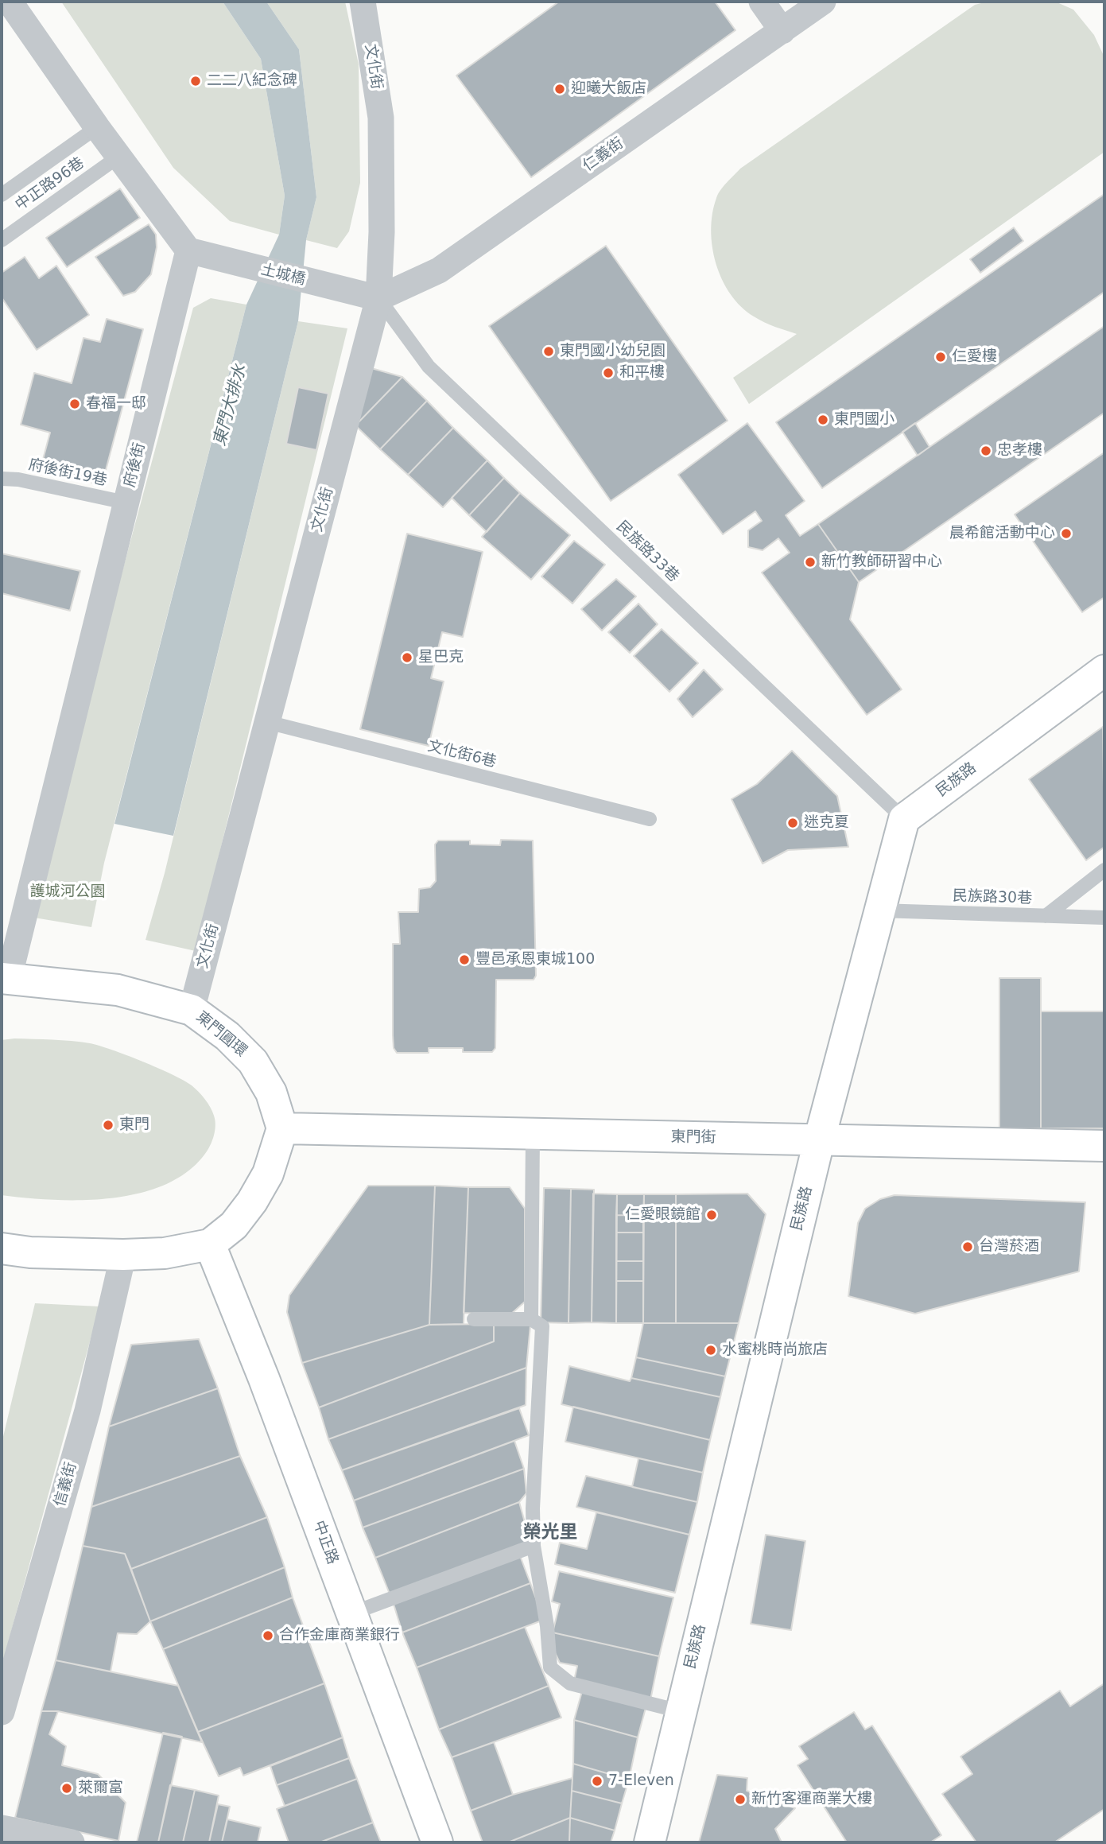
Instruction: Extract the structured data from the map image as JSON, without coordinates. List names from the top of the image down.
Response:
{
  "streets": {
    "street": [
      "文化街",
      "仁義街",
      "土城橋",
      "府後街",
      "民族路",
      "東門圓環",
      "東門街",
      "信義街",
      "中正路"
    ],
    "lane": [
      "中正路96巷",
      "府後街19巷",
      "民族路33巷",
      "文化街6巷",
      "民族路30巷"
    ]
  },
  "crossings": [
    ["文化街", "仁義街"],
    ["文化街", "土城橋"],
    ["文化街", "民族路33巷"],
    ["文化街", "文化街6巷"],
    ["文化街", "東門圓環"],
    ["仁義街", "土城橋"],
    ["仁義街", "民族路33巷"],
    ["土城橋", "府後街"],
    ["土城橋", "民族路33巷"],
    ["府後街", "府後街19巷"],
    ["府後街", "東門圓環"],
    ["民族路33巷", "民族路"],
    ["民族路", "民族路30巷"],
    ["民族路", "東門街"],
    ["東門圓環", "東門街"]
  ],
  "districts": ["榮光里"],
  "water": ["東門大排水"],
  "parks": ["護城河公園"],
  "places": [
    "二二八紀念碑",
    "迎曦大飯店",
    "東門國小幼兒園",
    "仁愛樓",
    "和平樓",
    "春福一邸",
    "東門國小",
    "忠孝樓",
    "晨希館活動中心",
    "新竹教師研習中心",
    "星巴克",
    "迷克夏",
    "豐邑承恩東城100",
    "東門",
    "仁愛眼鏡館",
    "台灣菸酒",
    "水蜜桃時尚旅店",
    "合作金庫商業銀行",
    "7-Eleven",
    "萊爾富",
    "新竹客運商業大樓"
  ]
}
